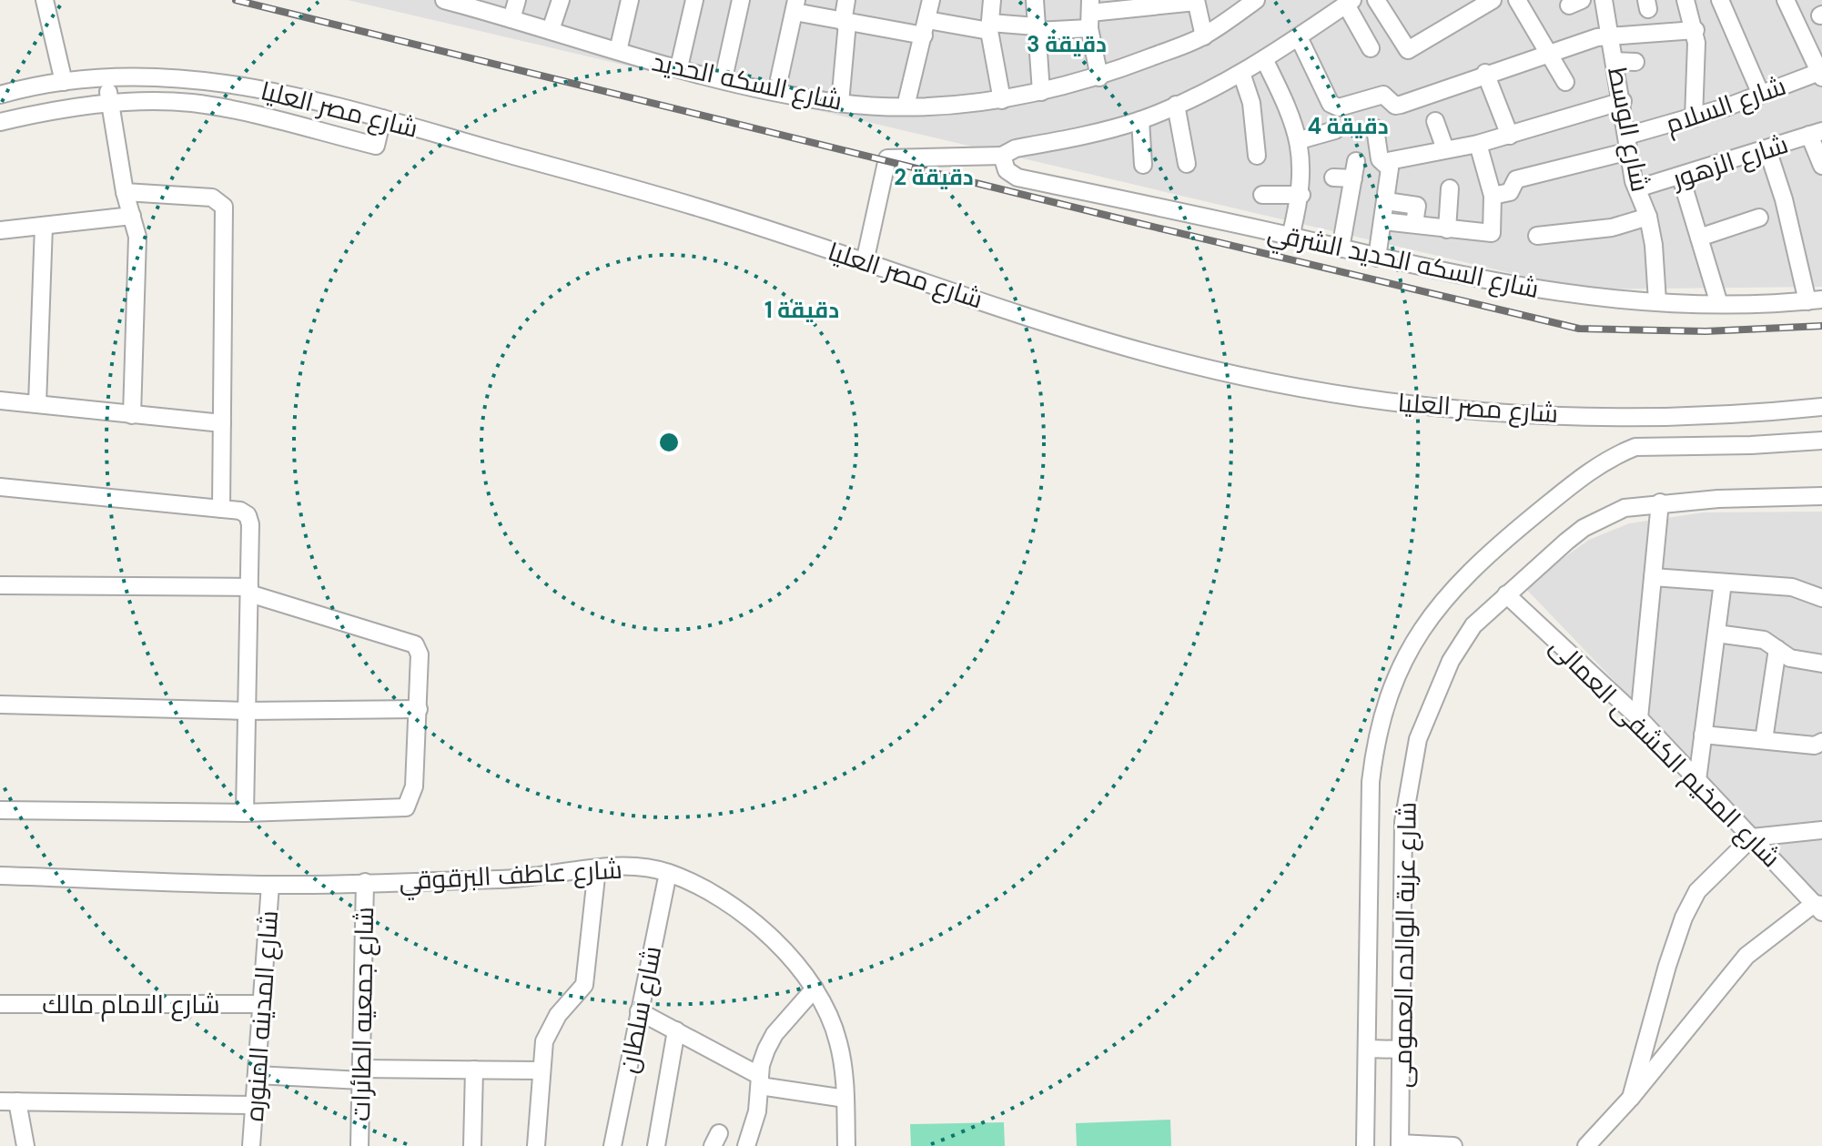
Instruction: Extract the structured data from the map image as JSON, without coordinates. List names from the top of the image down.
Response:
{
  "streets": {
    "street": [
      "شارع السكه الحديد",
      "شارع السلام",
      "شارع مصر العليا",
      "شارع الوسط",
      "شارع الزهور",
      "شارع السكه الحديد الشرقي",
      "شارع المخيم الكشفى العمالى",
      "شارع عاطف البرقوقي",
      "شارع عزبة الوالده العمومى",
      "شارع الامام مالك",
      "شارع سلطان",
      "شارع جمعيه الطائرات",
      "شارع المدينه المنوره"
    ]
  },
  "crossings": [
    ["شارع السلام", "شارع الوسط"],
    ["شارع الوسط", "شارع الزهور"],
    ["شارع الوسط", "شارع السكه الحديد الشرقي"],
    ["شارع المخيم الكشفى العمالى", "شارع عزبة الوالده العمومى"],
    ["شارع عاطف البرقوقي", "شارع سلطان"],
    ["شارع عاطف البرقوقي", "شارع جمعيه الطائرات"],
    ["شارع عاطف البرقوقي", "شارع المدينه المنوره"],
    ["شارع الامام مالك", "شارع المدينه المنوره"]
  ],
  "rings": [
    "3 دقيقة",
    "4 دقيقة",
    "2 دقيقة",
    "1 دقيقة"
  ]
}
